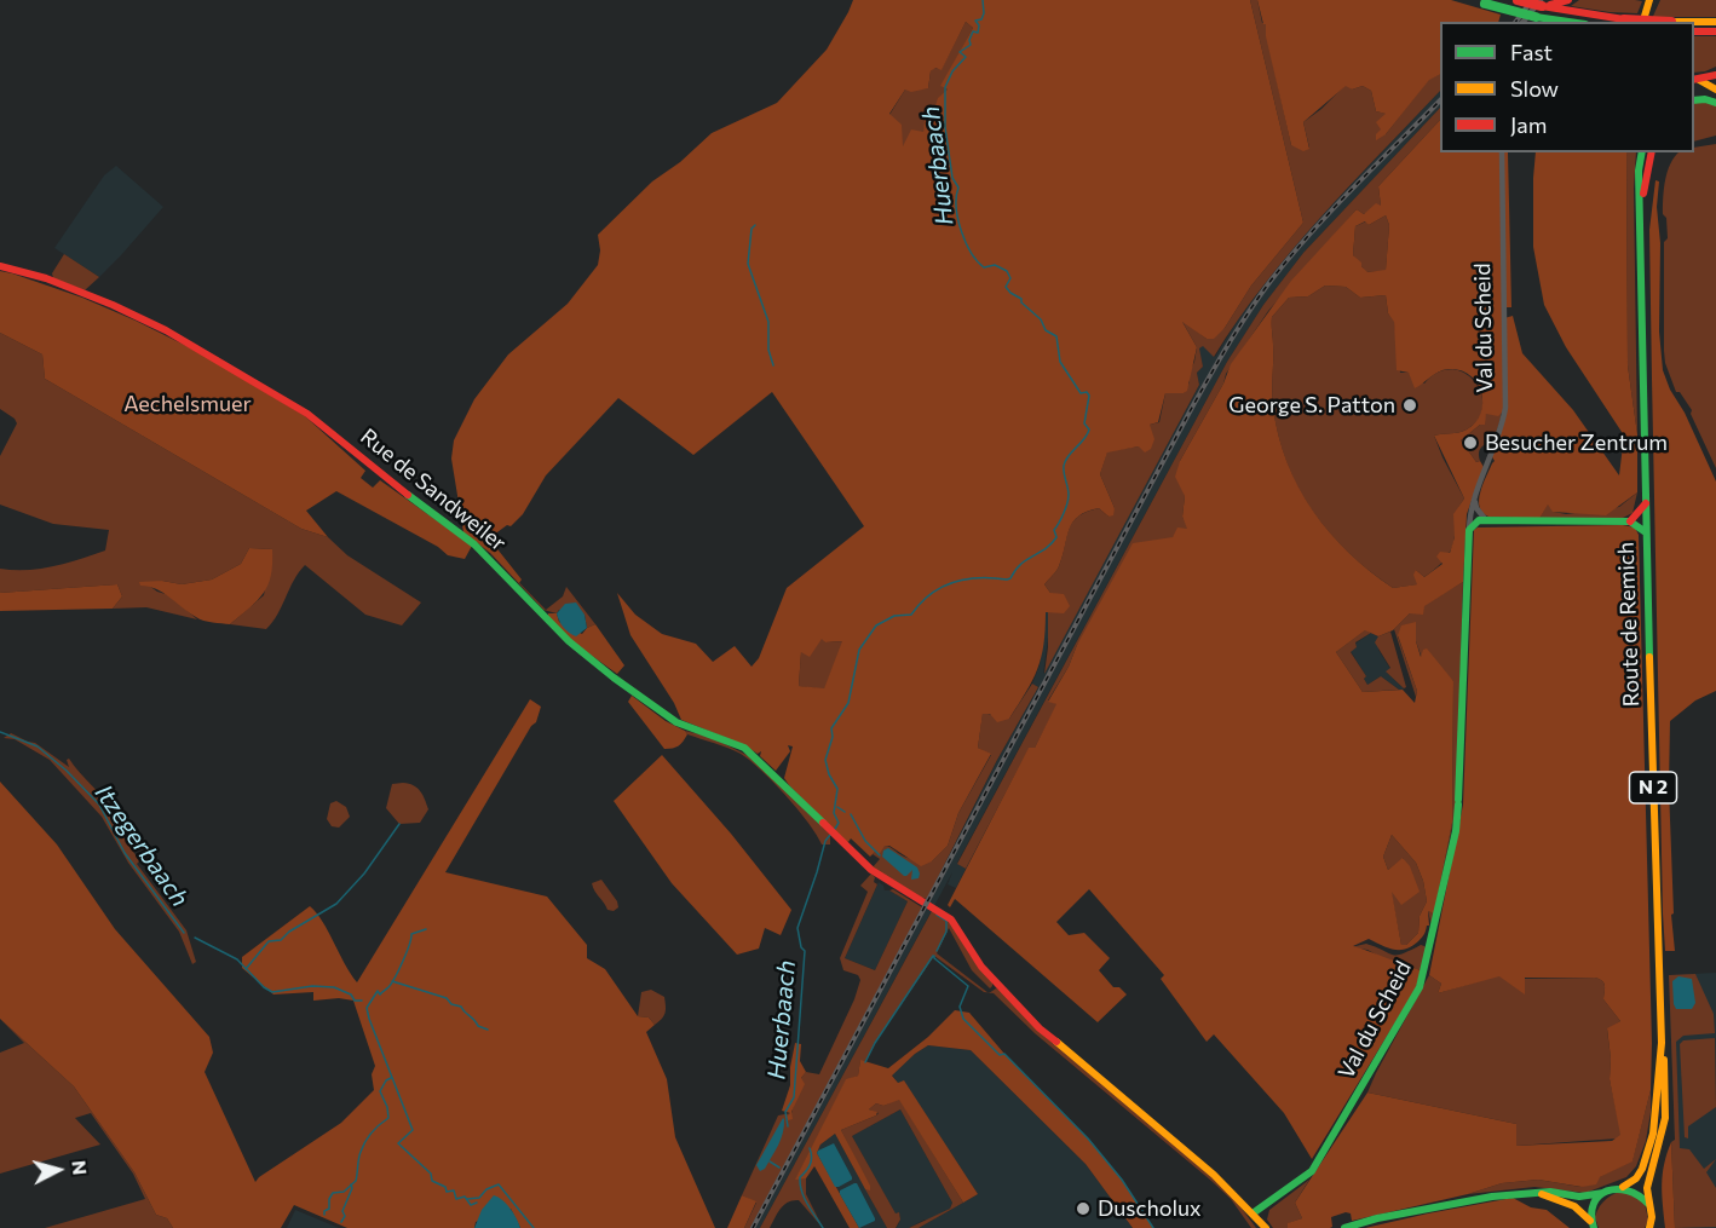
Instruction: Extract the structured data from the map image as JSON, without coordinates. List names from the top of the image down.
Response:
{
  "streets": {
    "main road": [
      "Val du Scheid",
      "Rue de Sandweiler",
      "Route de Remich",
      "N 2"
    ]
  },
  "crossings": [
    ["Val du Scheid", "Rue de Sandweiler"]
  ],
  "water": ["Huerbaach", "Itzegerbaach"],
  "parks": ["Aechelsmuer"],
  "places": ["George S. Patton", "Besucher Zentrum", "Duscholux"],
  "legend": ["Fast", "Slow", "Jam"],
  "north": "right"
}
